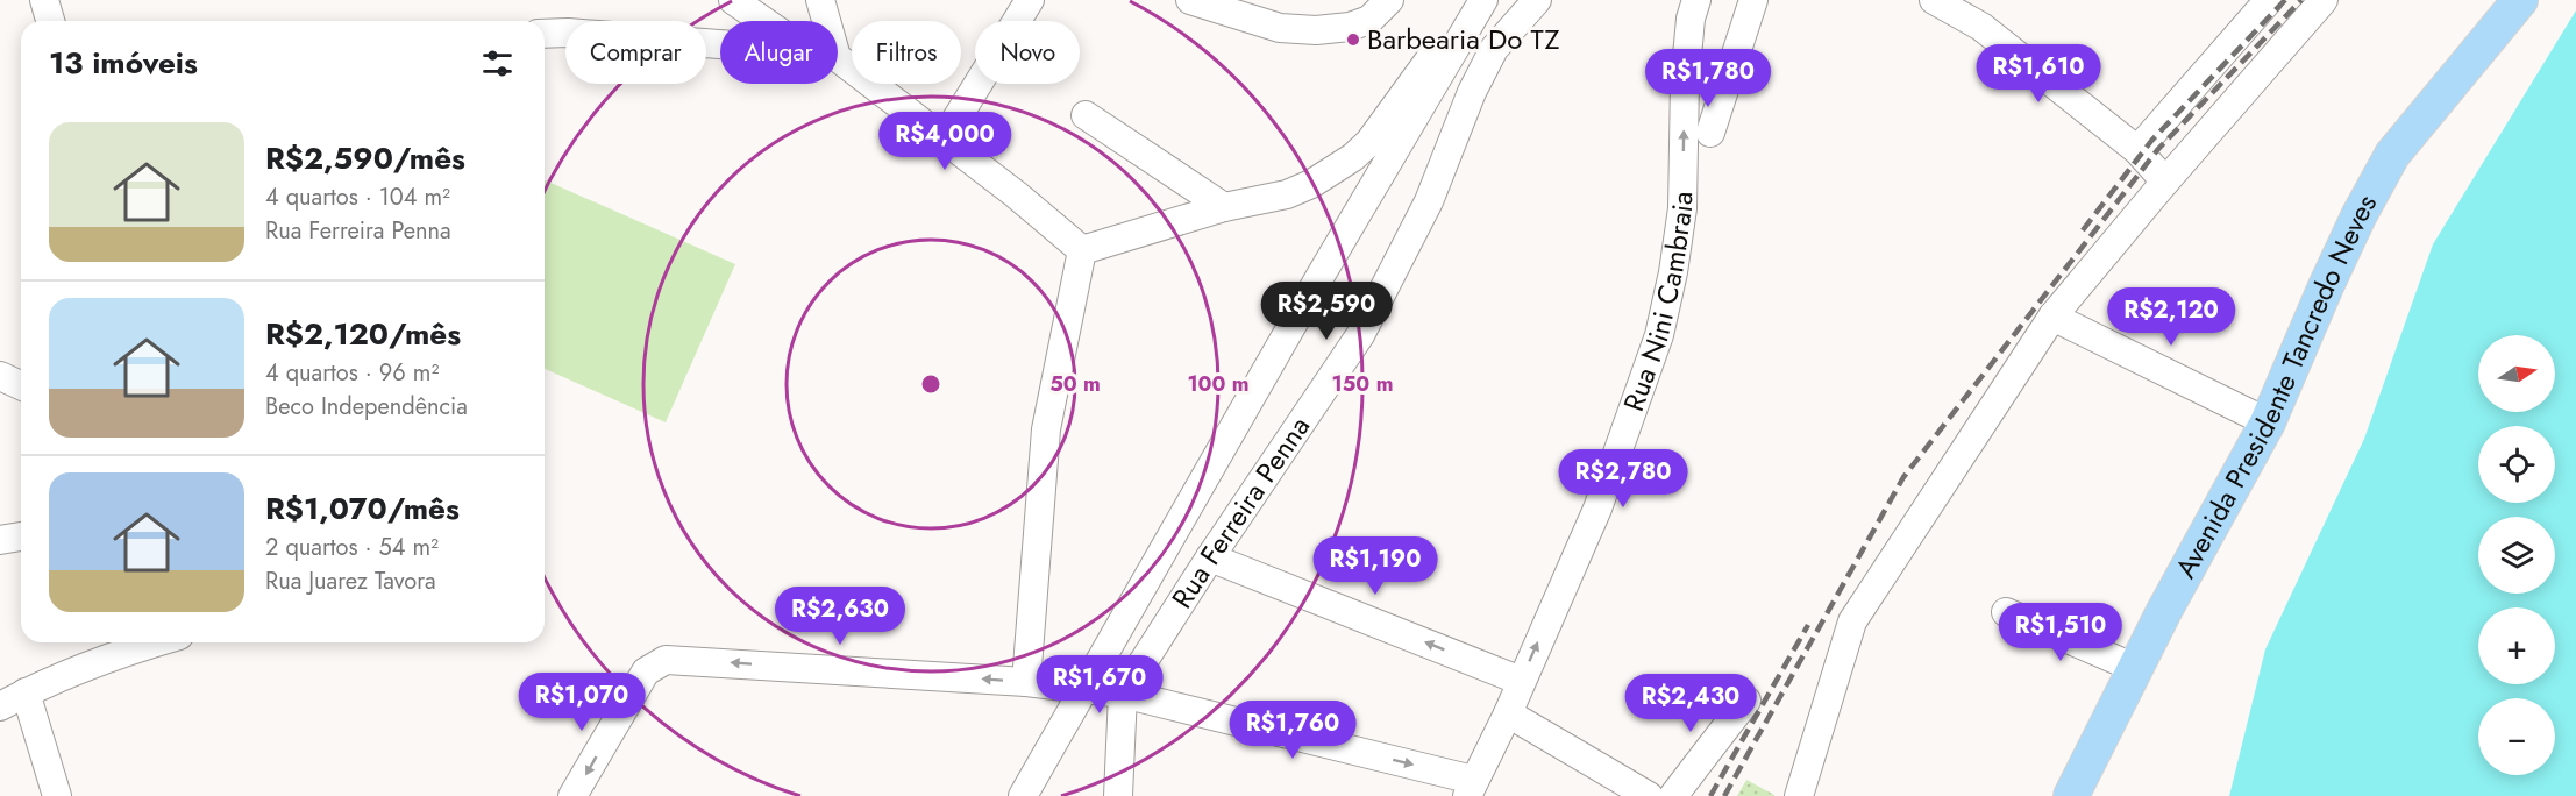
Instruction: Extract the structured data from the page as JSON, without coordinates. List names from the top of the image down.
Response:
{
  "streets": {
    "main road": ["Avenida Presidente Tancredo Neves"],
    "street": ["Rua Nini Cambraia", "Rua Ferreira Penna"]
  },
  "places": ["Barbearia Do TZ"],
  "north": "right",
  "page": {
    "chip": [
      "Comprar",
      "Alugar",
      "Filtros",
      "Novo"
    ],
    "heading": "13 imóveis",
    "price": [
      "R$1,610",
      "R$1,780",
      "R$4,000",
      "R$2,590",
      "R$2,120",
      "R$2,780",
      "R$1,190",
      "R$2,630",
      "R$1,510",
      "R$1,670",
      "R$1,070",
      "R$2,430",
      "R$1,760"
    ],
    "list": [
      {
        "name": "R$2,590/mês",
        "note": "4 quartos · 104 m² · Rua Ferreira Penna"
      },
      {
        "name": "R$2,120/mês",
        "note": "4 quartos · 96 m² · Beco Independência"
      },
      {
        "name": "R$1,070/mês",
        "note": "2 quartos · 54 m² · Rua Juarez Tavora"
      }
    ],
    "map_buttons": ["+", "−"]
  },
  "rings": ["50 m", "100 m", "150 m"]
}
